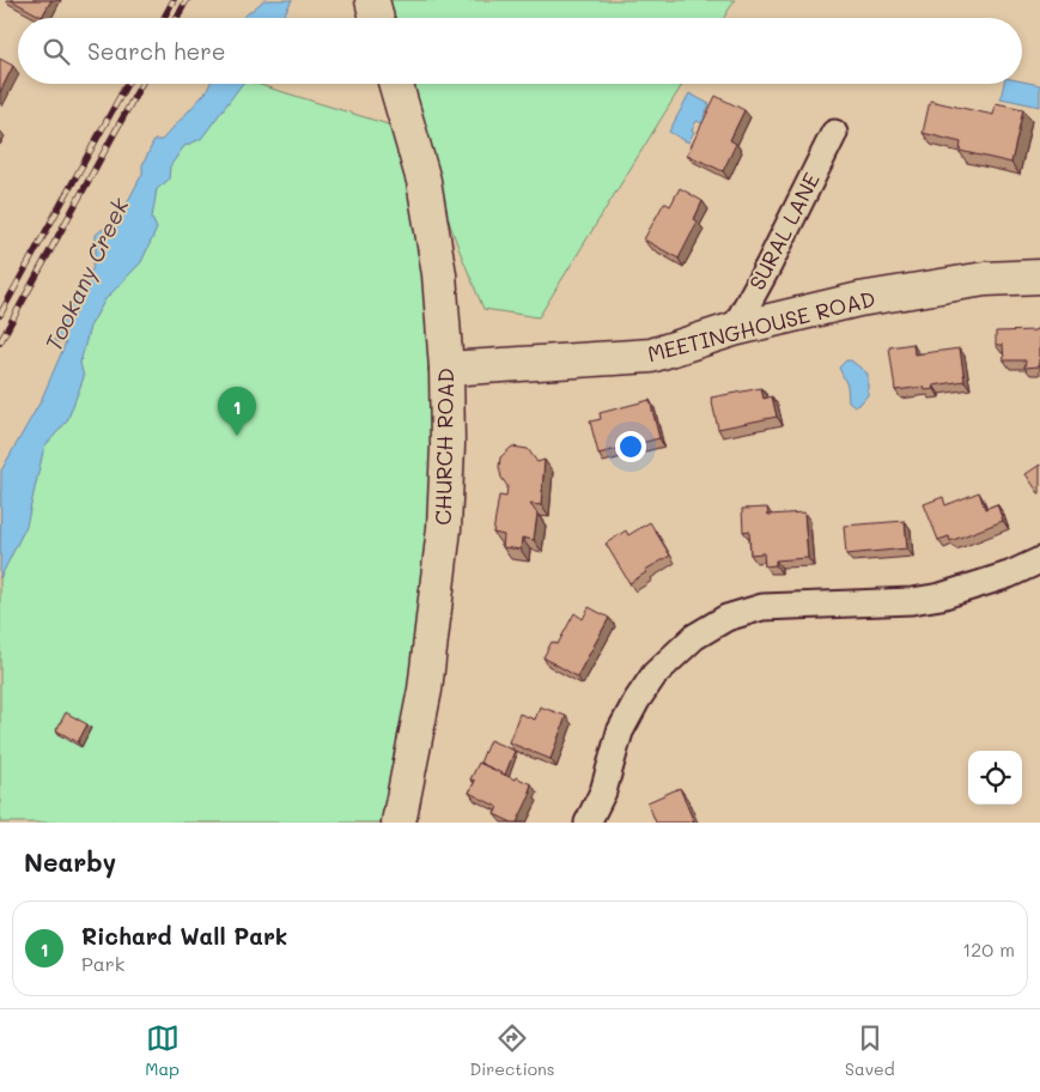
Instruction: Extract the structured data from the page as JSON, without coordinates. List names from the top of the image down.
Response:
{
  "streets": {
    "main road": ["MEETINGHOUSE ROAD", "CHURCH ROAD"],
    "street": ["SURAL LANE"]
  },
  "crossings": [
    ["SURAL LANE", "MEETINGHOUSE ROAD"],
    ["MEETINGHOUSE ROAD", "CHURCH ROAD"]
  ],
  "water": ["Tookany Creek"],
  "page": {
    "search": "Search here",
    "pins": "1",
    "heading": "Nearby",
    "list": [
      {
        "mark": "1",
        "name": "Richard Wall Park",
        "note": "Park",
        "value": "120 m"
      }
    ],
    "nav": ["Map", "Directions", "Saved"]
  }
}
